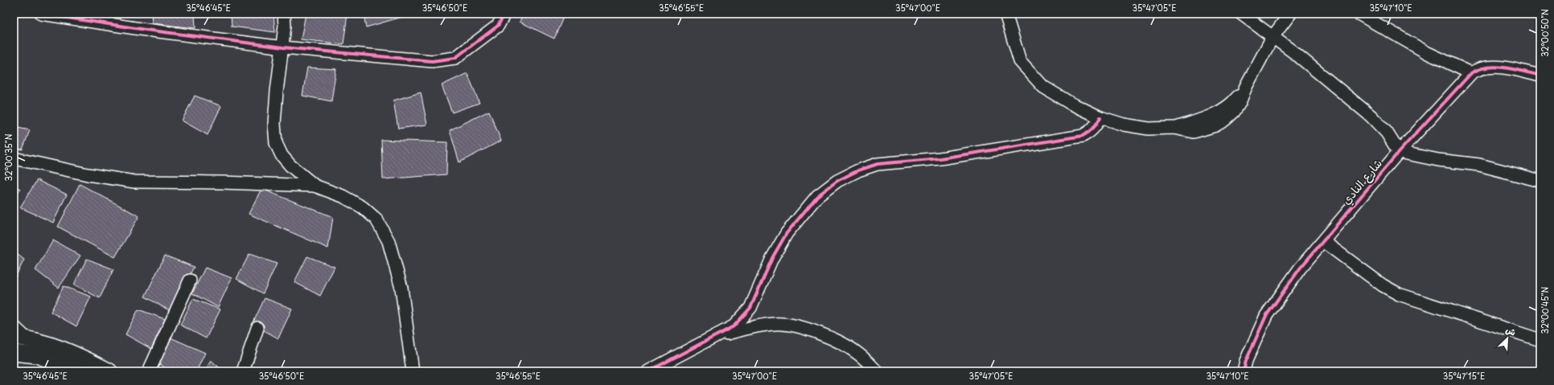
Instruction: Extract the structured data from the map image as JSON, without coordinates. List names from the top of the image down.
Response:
{
  "streets": {
    "street": ["شارع النادي"]
  },
  "north": "top right",
  "coordinates": [
    "35°46'45\"E",
    "35°46'50\"E",
    "35°46'55\"E",
    "35°47'00\"E",
    "35°47'05\"E",
    "35°47'10\"E",
    "32°00'50\"N",
    "32°00'35\"N",
    "32°00'45\"N",
    "35°47'15\"E"
  ]
}
